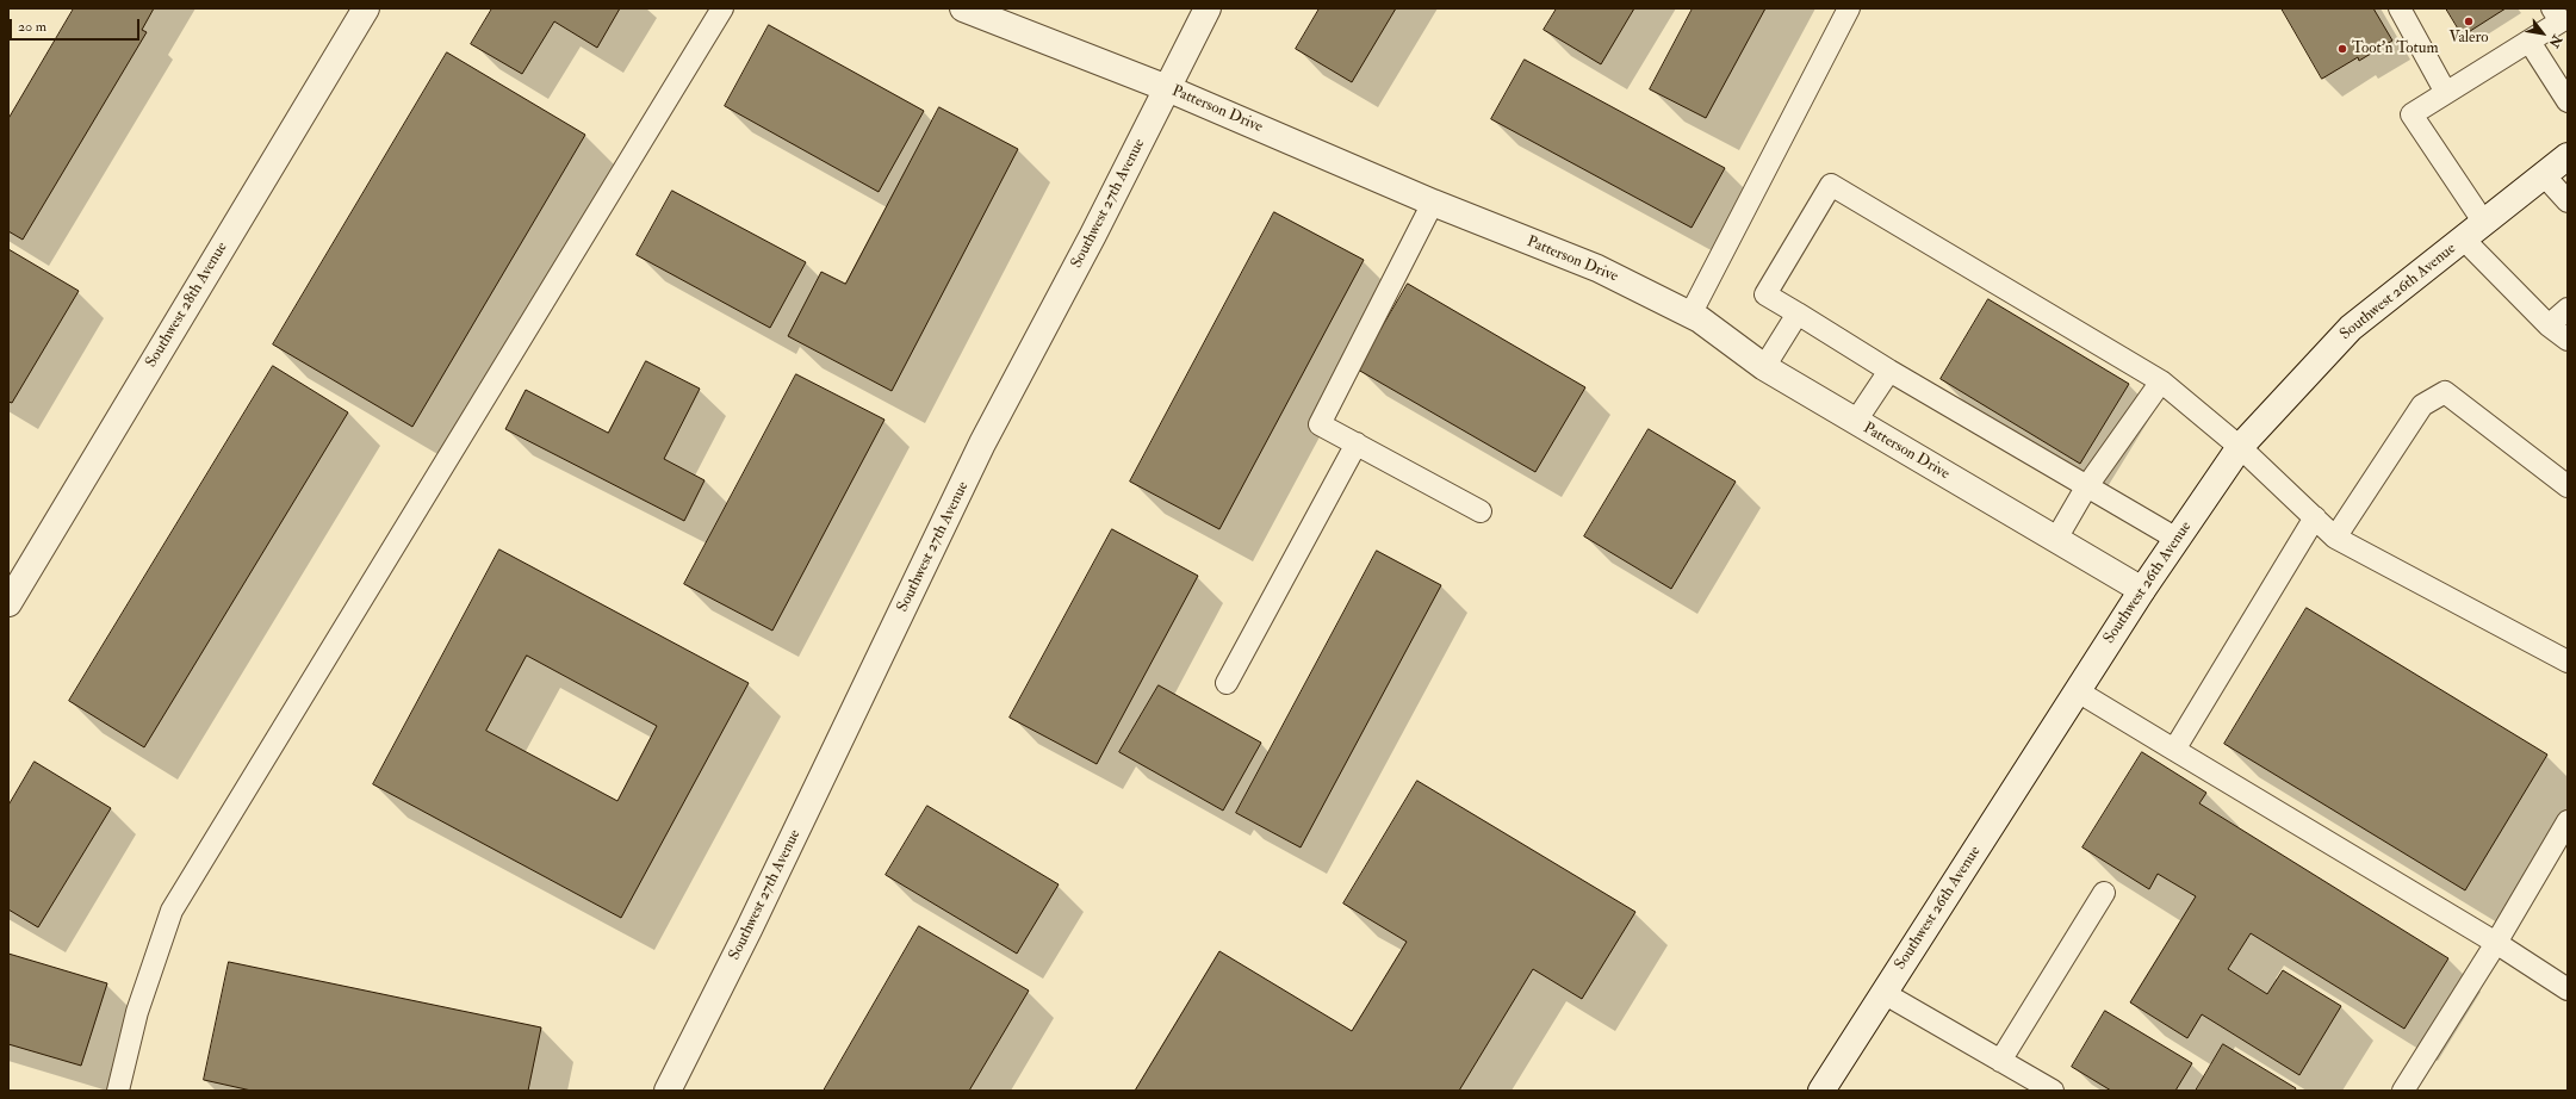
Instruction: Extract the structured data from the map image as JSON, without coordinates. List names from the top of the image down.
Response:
{
  "streets": {
    "street": [
      "Patterson Drive",
      "Southwest 27th Avenue",
      "Southwest 26th Avenue",
      "Southwest 28th Avenue"
    ]
  },
  "crossings": [
    ["Patterson Drive", "Southwest 27th Avenue"],
    ["Patterson Drive", "Southwest 26th Avenue"]
  ],
  "places": ["Valero", "Toot'n Totum"],
  "scale_bar": "20 m",
  "north": "bottom right"
}
